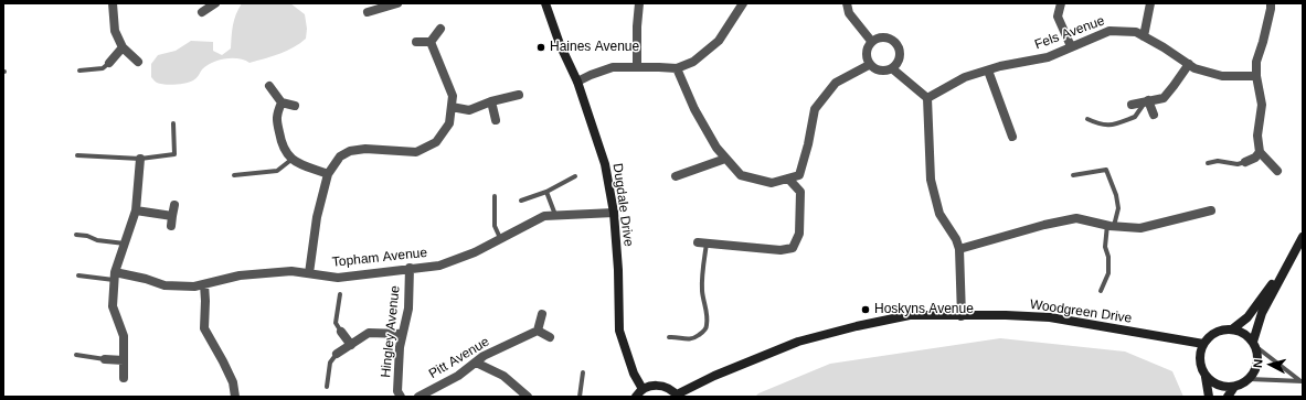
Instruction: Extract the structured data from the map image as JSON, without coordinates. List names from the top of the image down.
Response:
{
  "streets": {
    "main road": ["Dugdale Drive", "Woodgreen Drive"],
    "street": [
      "Fels Avenue",
      "Topham Avenue",
      "Hingley Avenue",
      "Pitt Avenue"
    ]
  },
  "crossings": [
    ["Dugdale Drive", "Topham Avenue"],
    ["Topham Avenue", "Hingley Avenue"]
  ],
  "places": ["Haines Avenue", "Hoskyns Avenue"],
  "north": "left"
}
